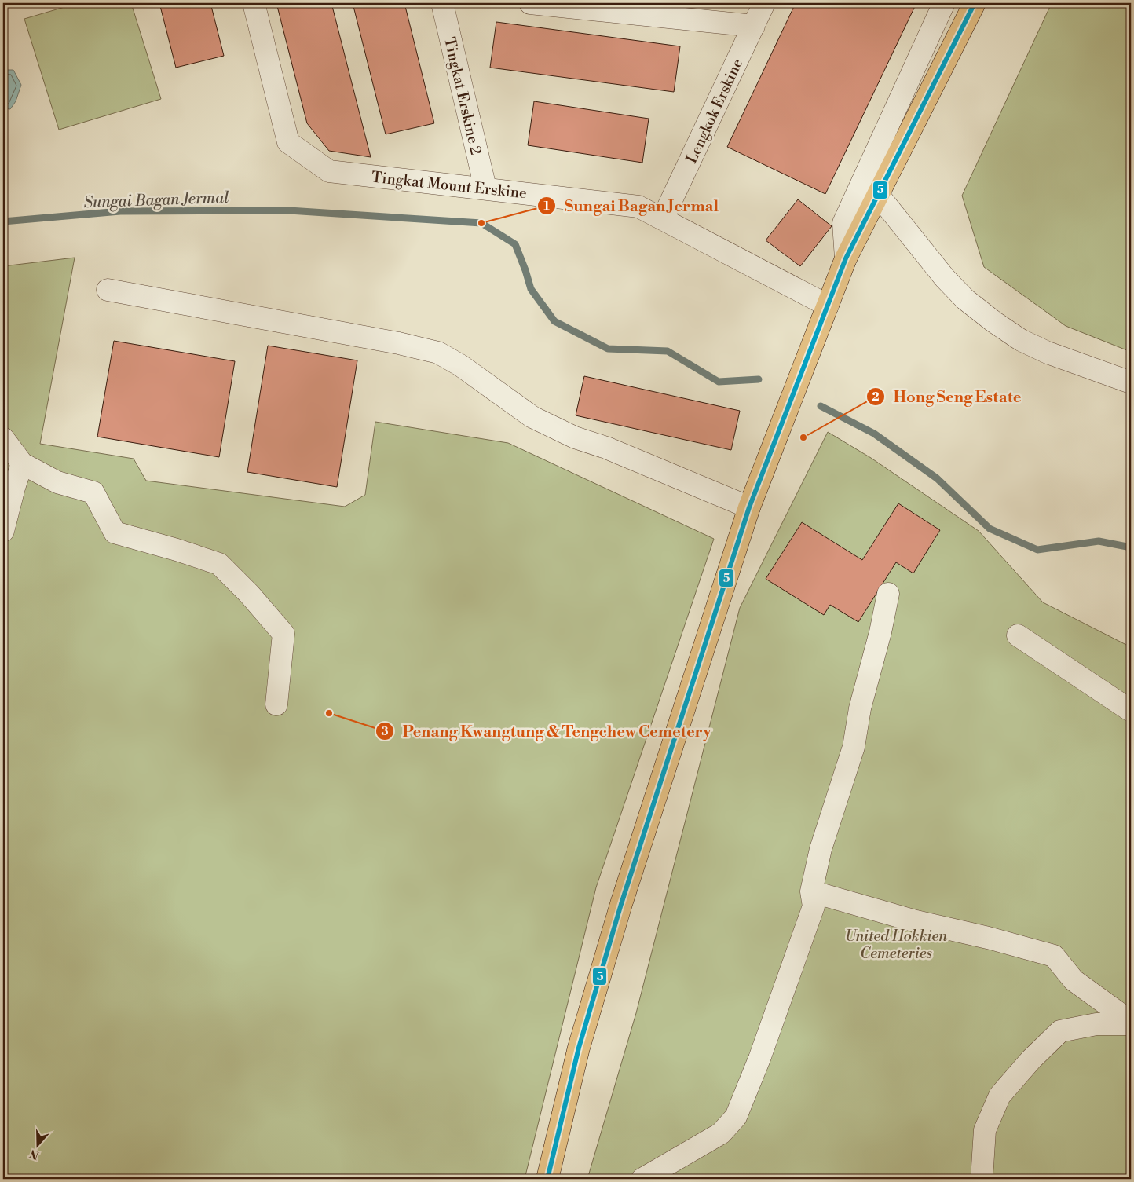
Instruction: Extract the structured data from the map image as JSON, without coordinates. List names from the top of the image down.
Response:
{
  "streets": {
    "street": ["Tingkat Erskine 2", "Lengkok Erskine", "Tingkat Mount Erskine"]
  },
  "crossings": [
    ["Tingkat Erskine 2", "Tingkat Mount Erskine"],
    ["Lengkok Erskine", "Tingkat Mount Erskine"]
  ],
  "water": ["Sungai Bagan Jermal"],
  "parks": ["United Hokkien Cemeteries"],
  "places": ["Sungai Bagan Jermal", "Hong Seng Estate", "Penang Kwangtung & Tengchew Cemetery"],
  "lines": ["transit line 5"],
  "north": "bottom"
}
